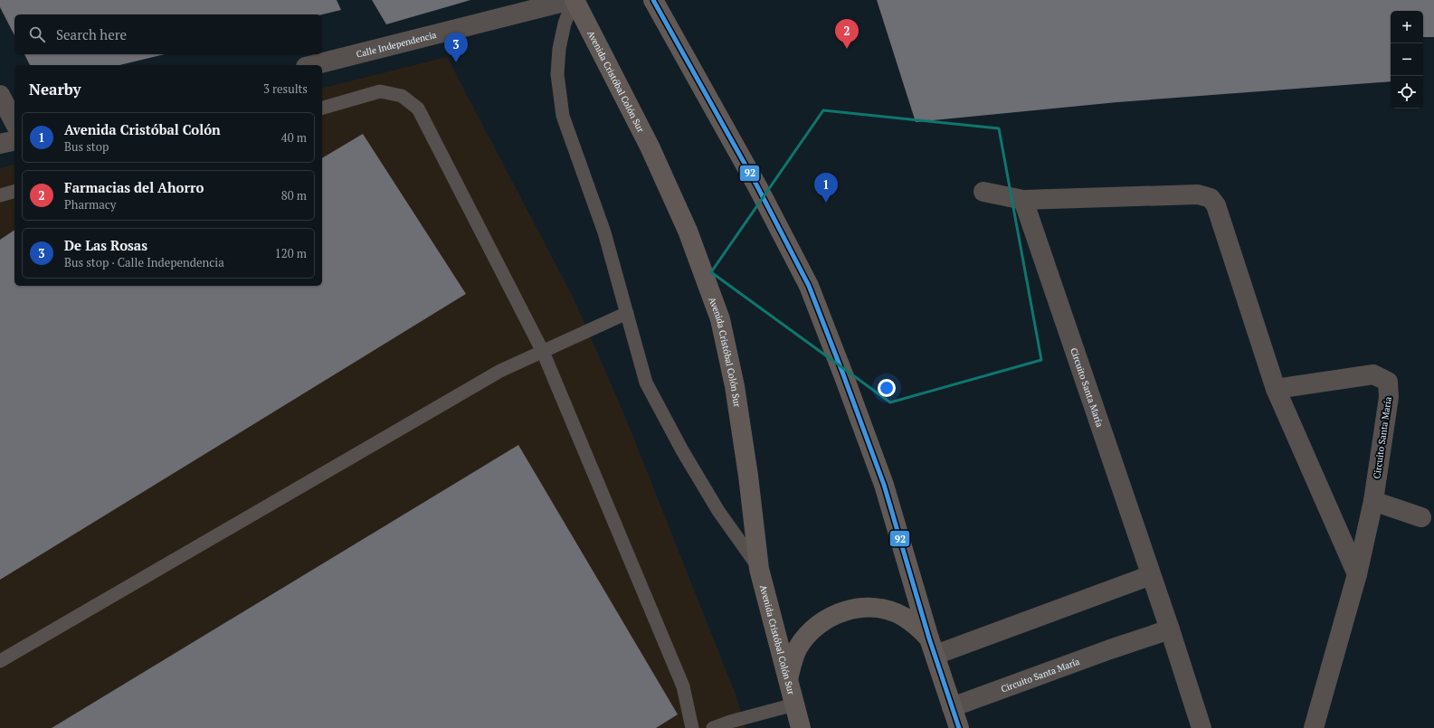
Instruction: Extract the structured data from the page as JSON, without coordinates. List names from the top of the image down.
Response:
{
  "streets": {
    "main road": ["Avenida Cristóbal Colón Sur"],
    "street": ["Calle Independencia", "Circuito Santa María"]
  },
  "lines": ["transit line 92"],
  "page": {
    "map_buttons": ["+", "−"],
    "search": "Search here",
    "pins": ["2", "3", "1"],
    "heading": ["Nearby", "3 results"],
    "list": [
      {
        "mark": "1",
        "name": "Avenida Cristóbal Colón",
        "note": "Bus stop",
        "value": "40 m"
      },
      {
        "mark": "2",
        "name": "Farmacias del Ahorro",
        "note": "Pharmacy",
        "value": "80 m"
      },
      {
        "mark": "3",
        "name": "De Las Rosas",
        "note": "Bus stop · Calle Independencia",
        "value": "120 m"
      }
    ]
  }
}
